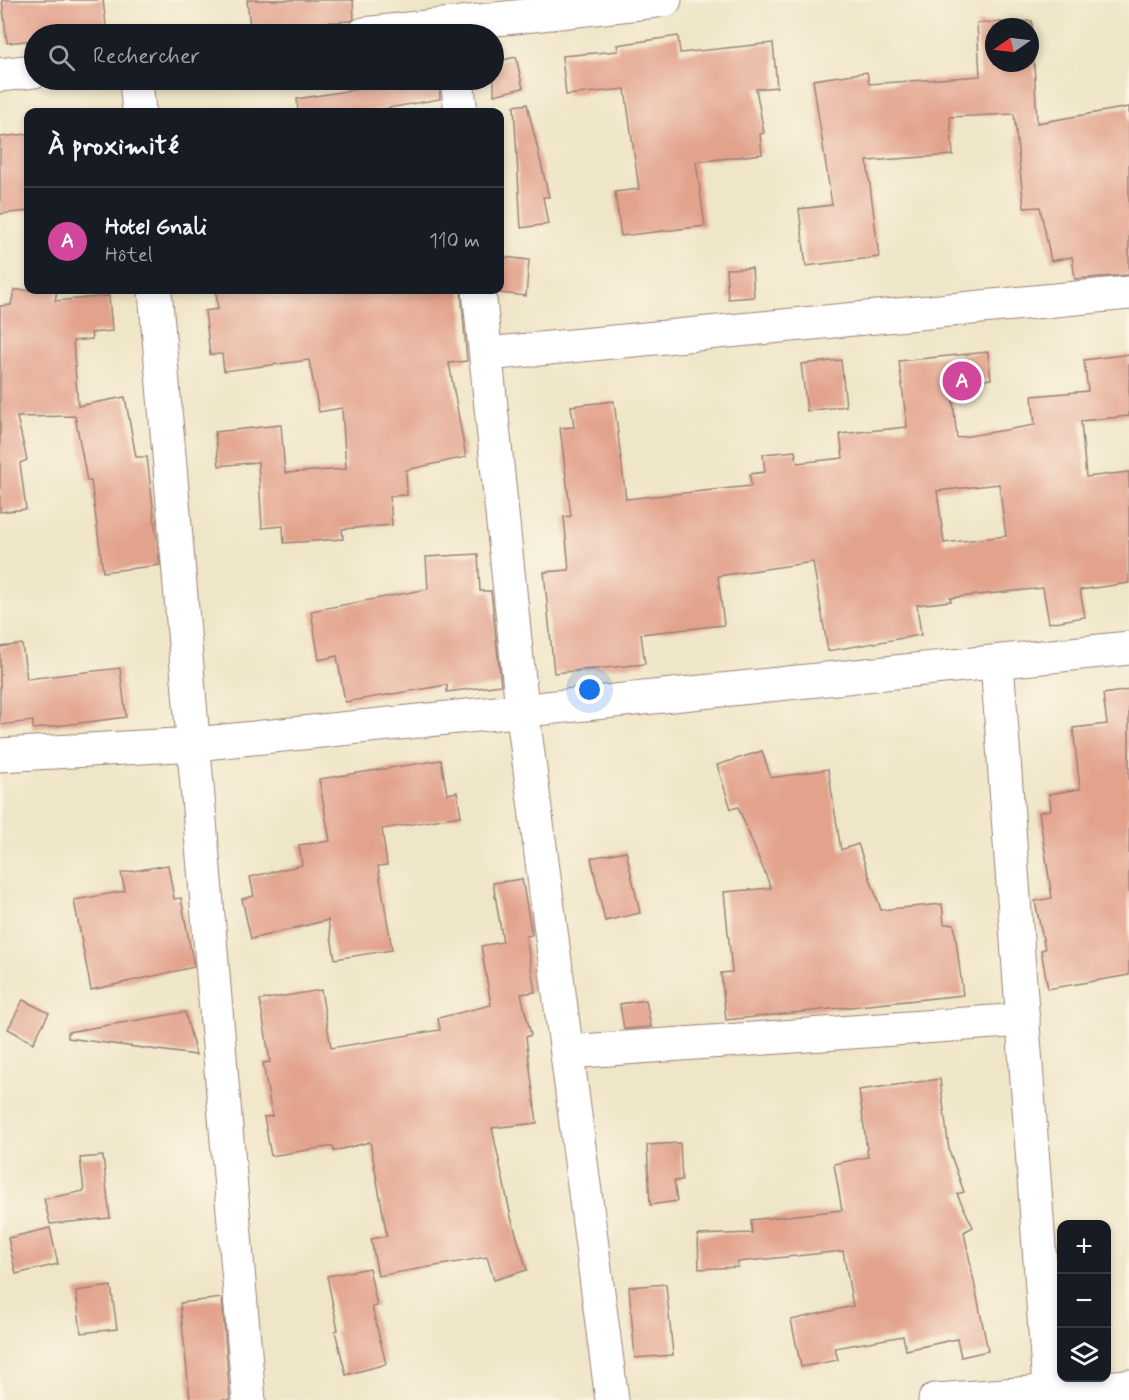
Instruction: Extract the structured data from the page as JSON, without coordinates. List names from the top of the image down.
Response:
{
  "north": "left",
  "page": {
    "search": "Rechercher",
    "heading": "À proximité",
    "list": [
      {
        "mark": "A",
        "name": "Hotel Gnali",
        "note": "Hôtel",
        "value": "110 m"
      }
    ],
    "pins": "A",
    "map_buttons": ["+", "−"]
  }
}
